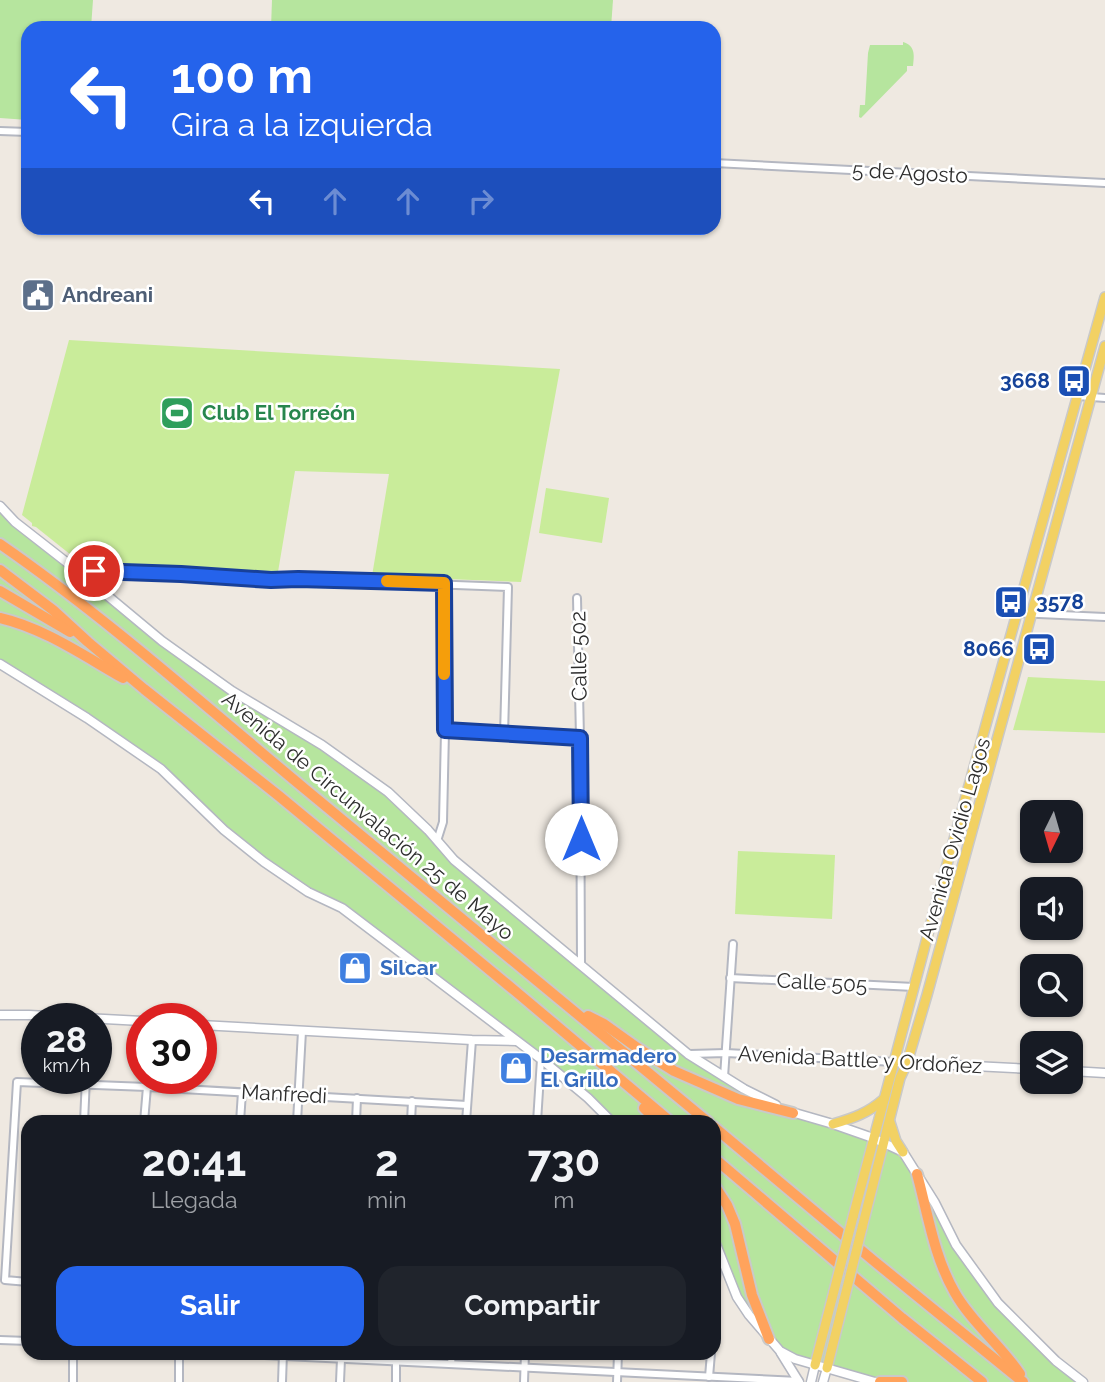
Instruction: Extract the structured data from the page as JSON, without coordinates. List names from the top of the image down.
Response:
{
  "streets": {
    "highway": ["Avenida de Circunvalación 25 de Mayo"],
    "main road": ["Avenida Ovidio Lagos", "Avenida Battle y Ordoñez"],
    "street": [
      "5 de Agosto",
      "Calle 502",
      "Calle 505",
      "Manfredi"
    ]
  },
  "crossings": [
    ["Avenida Ovidio Lagos", "Calle 505"],
    ["Avenida Ovidio Lagos", "Avenida Battle y Ordoñez"]
  ],
  "places": {
    "public building": ["Andreani"],
    "bus stop": ["3668", "3578", "8066"],
    "sports": ["Club El Torreón"],
    "shop": ["Silcar", "Desarmadero El Grillo"]
  },
  "north": "bottom",
  "page": {
    "turn": ["100 m", "Gira a la izquierda"],
    "speed": "28 km/h",
    "limit": "30",
    "eta": [
      "20:41",
      "Llegada",
      "2",
      "min",
      "730",
      "m"
    ],
    "buttons": ["Salir", "Compartir"]
  }
}
